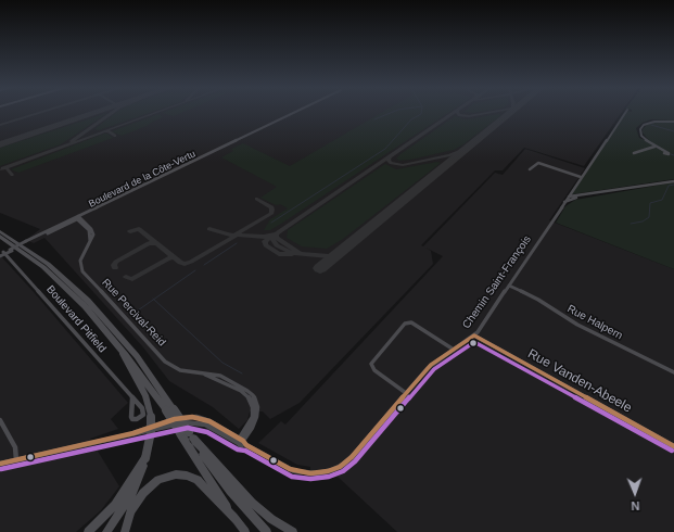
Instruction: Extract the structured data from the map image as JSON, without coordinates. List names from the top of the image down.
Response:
{
  "streets": {
    "street": [
      "Boulevard de la Côte-Vertu",
      "Chemin Saint-François",
      "Rue Percival-Reid",
      "Boulevard Pitfield",
      "Rue Halpern",
      "Rue Vanden-Abeele"
    ]
  },
  "crossings": [
    ["Boulevard de la Côte-Vertu", "Rue Percival-Reid"],
    ["Boulevard de la Côte-Vertu", "Boulevard Pitfield"],
    ["Chemin Saint-François", "Rue Percival-Reid"],
    ["Chemin Saint-François", "Rue Halpern"],
    ["Chemin Saint-François", "Rue Vanden-Abeele"]
  ],
  "north": "bottom"
}
